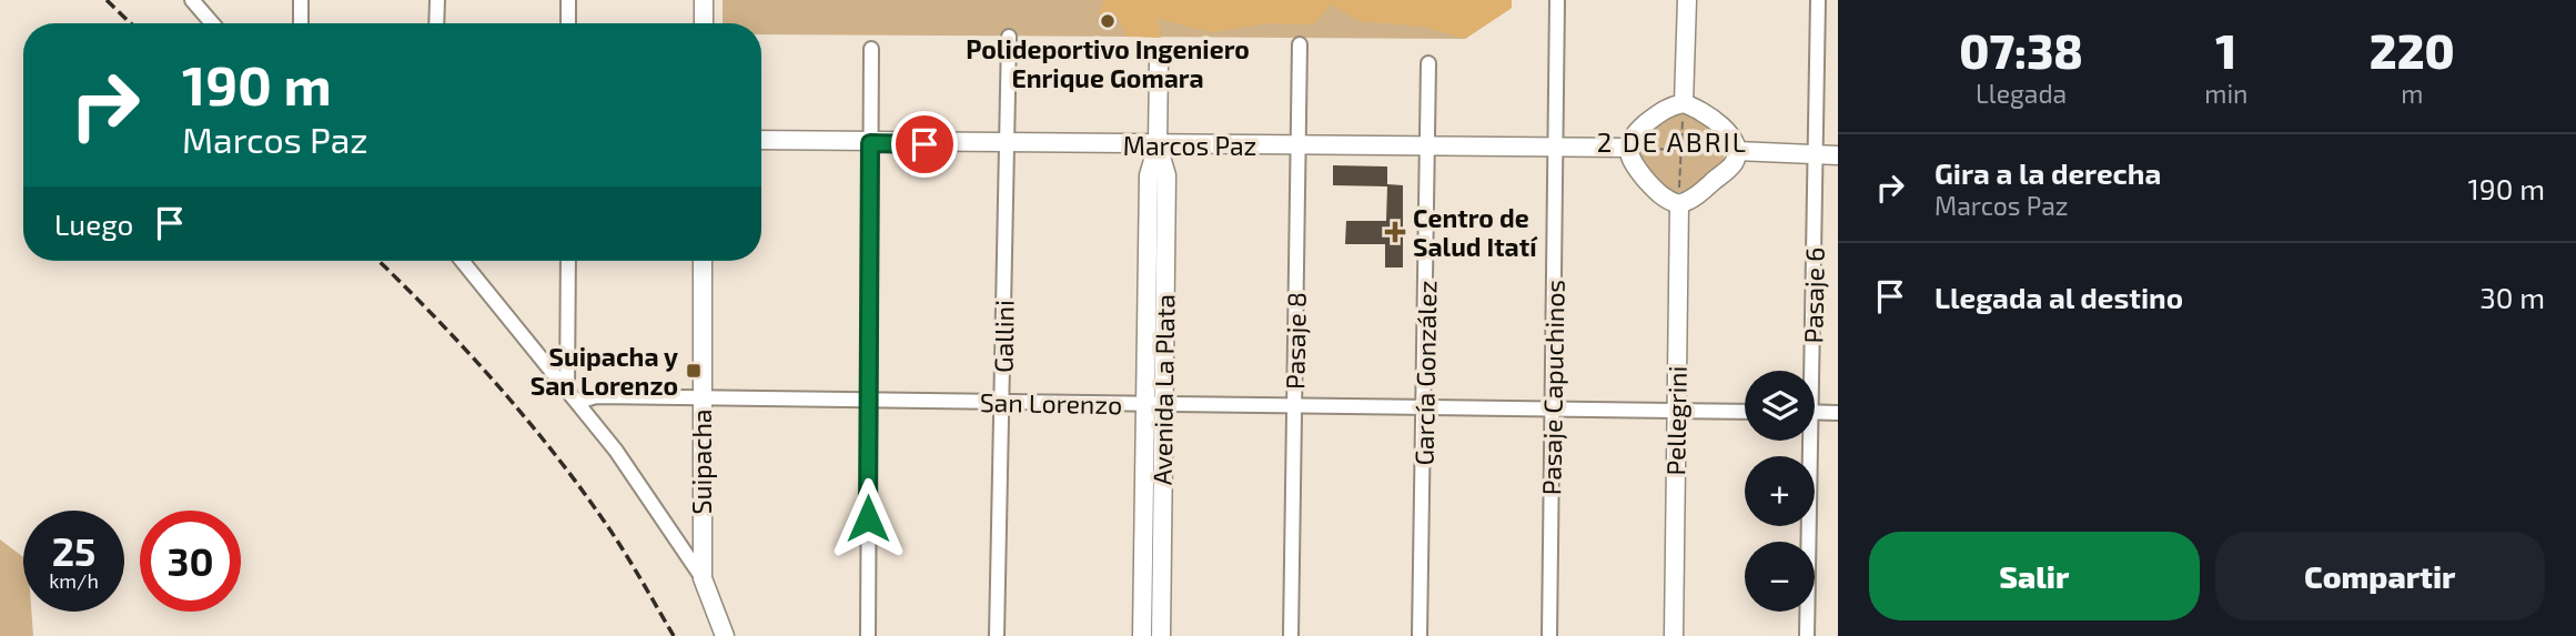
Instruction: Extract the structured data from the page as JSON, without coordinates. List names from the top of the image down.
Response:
{
  "streets": {
    "street": [
      "Marcos Paz",
      "Pasaje 6",
      "Gallini",
      "Pasaje 8",
      "García González",
      "Pasaje Capuchinos",
      "Avenida La Plata",
      "San Lorenzo",
      "Pellegrini",
      "Suipacha"
    ]
  },
  "crossings": [
    ["Marcos Paz", "Gallini"],
    ["Marcos Paz", "Pasaje 8"],
    ["Marcos Paz", "García González"],
    ["Marcos Paz", "Pasaje Capuchinos"],
    ["Marcos Paz", "Avenida La Plata"],
    ["Gallini", "San Lorenzo"],
    ["Pasaje 8", "San Lorenzo"],
    ["García González", "San Lorenzo"],
    ["Pasaje Capuchinos", "San Lorenzo"],
    ["Avenida La Plata", "San Lorenzo"],
    ["San Lorenzo", "Pellegrini"],
    ["San Lorenzo", "Suipacha"]
  ],
  "districts": ["2 DE ABRIL"],
  "places": {
    "other": ["Polideportivo Ingeniero Enrique Gomara"],
    "health": ["Centro de Salud Itatí"],
    "transit": ["Suipacha y San Lorenzo"]
  },
  "page": {
    "eta": [
      "07:38",
      "Llegada",
      "1",
      "min",
      "220",
      "m"
    ],
    "turn": ["190 m", "Marcos Paz"],
    "list": [
      {
        "name": "Gira a la derecha",
        "note": "Marcos Paz",
        "value": "190 m"
      },
      {
        "name": "Llegada al destino",
        "value": "30 m"
      }
    ],
    "then": "Luego",
    "map_buttons": ["+", "−"],
    "speed": "25 km/h",
    "limit": "30",
    "buttons": ["Salir", "Compartir"]
  }
}
